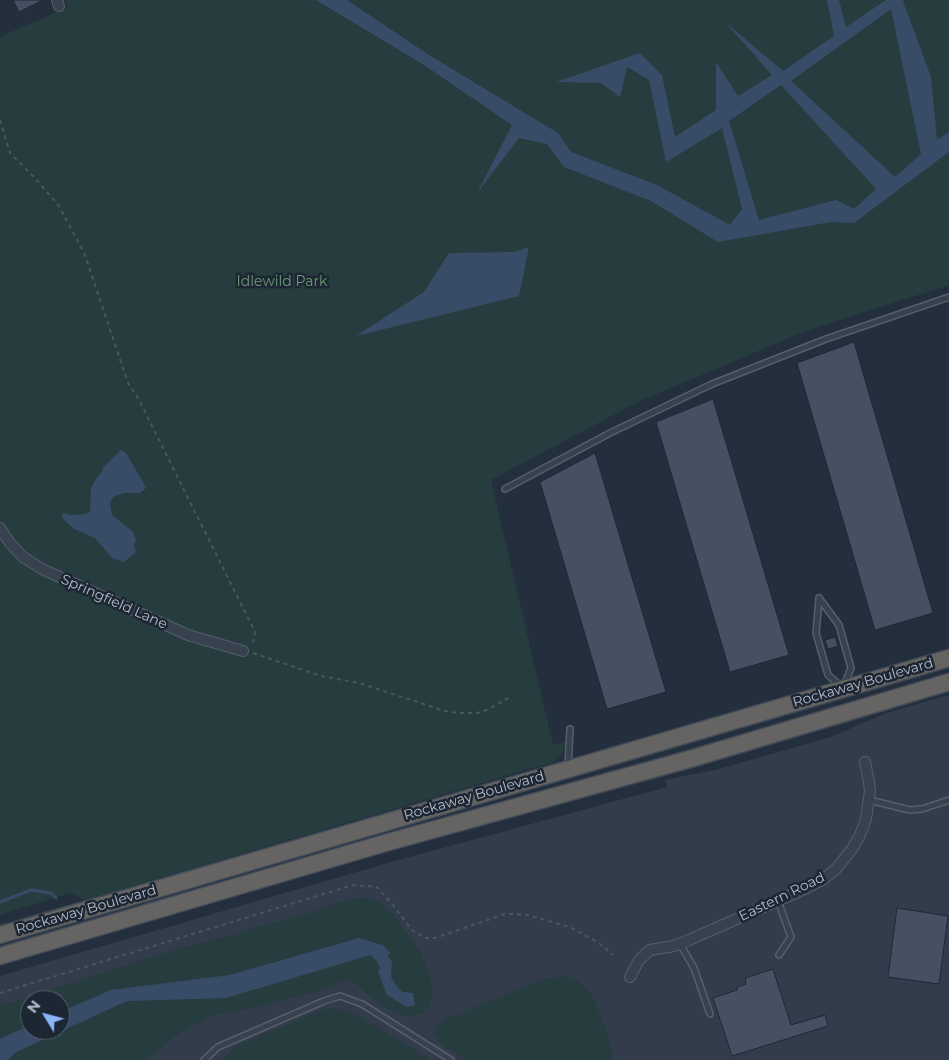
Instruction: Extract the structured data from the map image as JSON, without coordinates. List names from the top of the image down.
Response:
{
  "streets": {
    "highway": ["Rockaway Boulevard"],
    "street": ["Springfield Lane", "Eastern Road"]
  },
  "parks": ["Idlewild Park"],
  "north": "top left"
}
